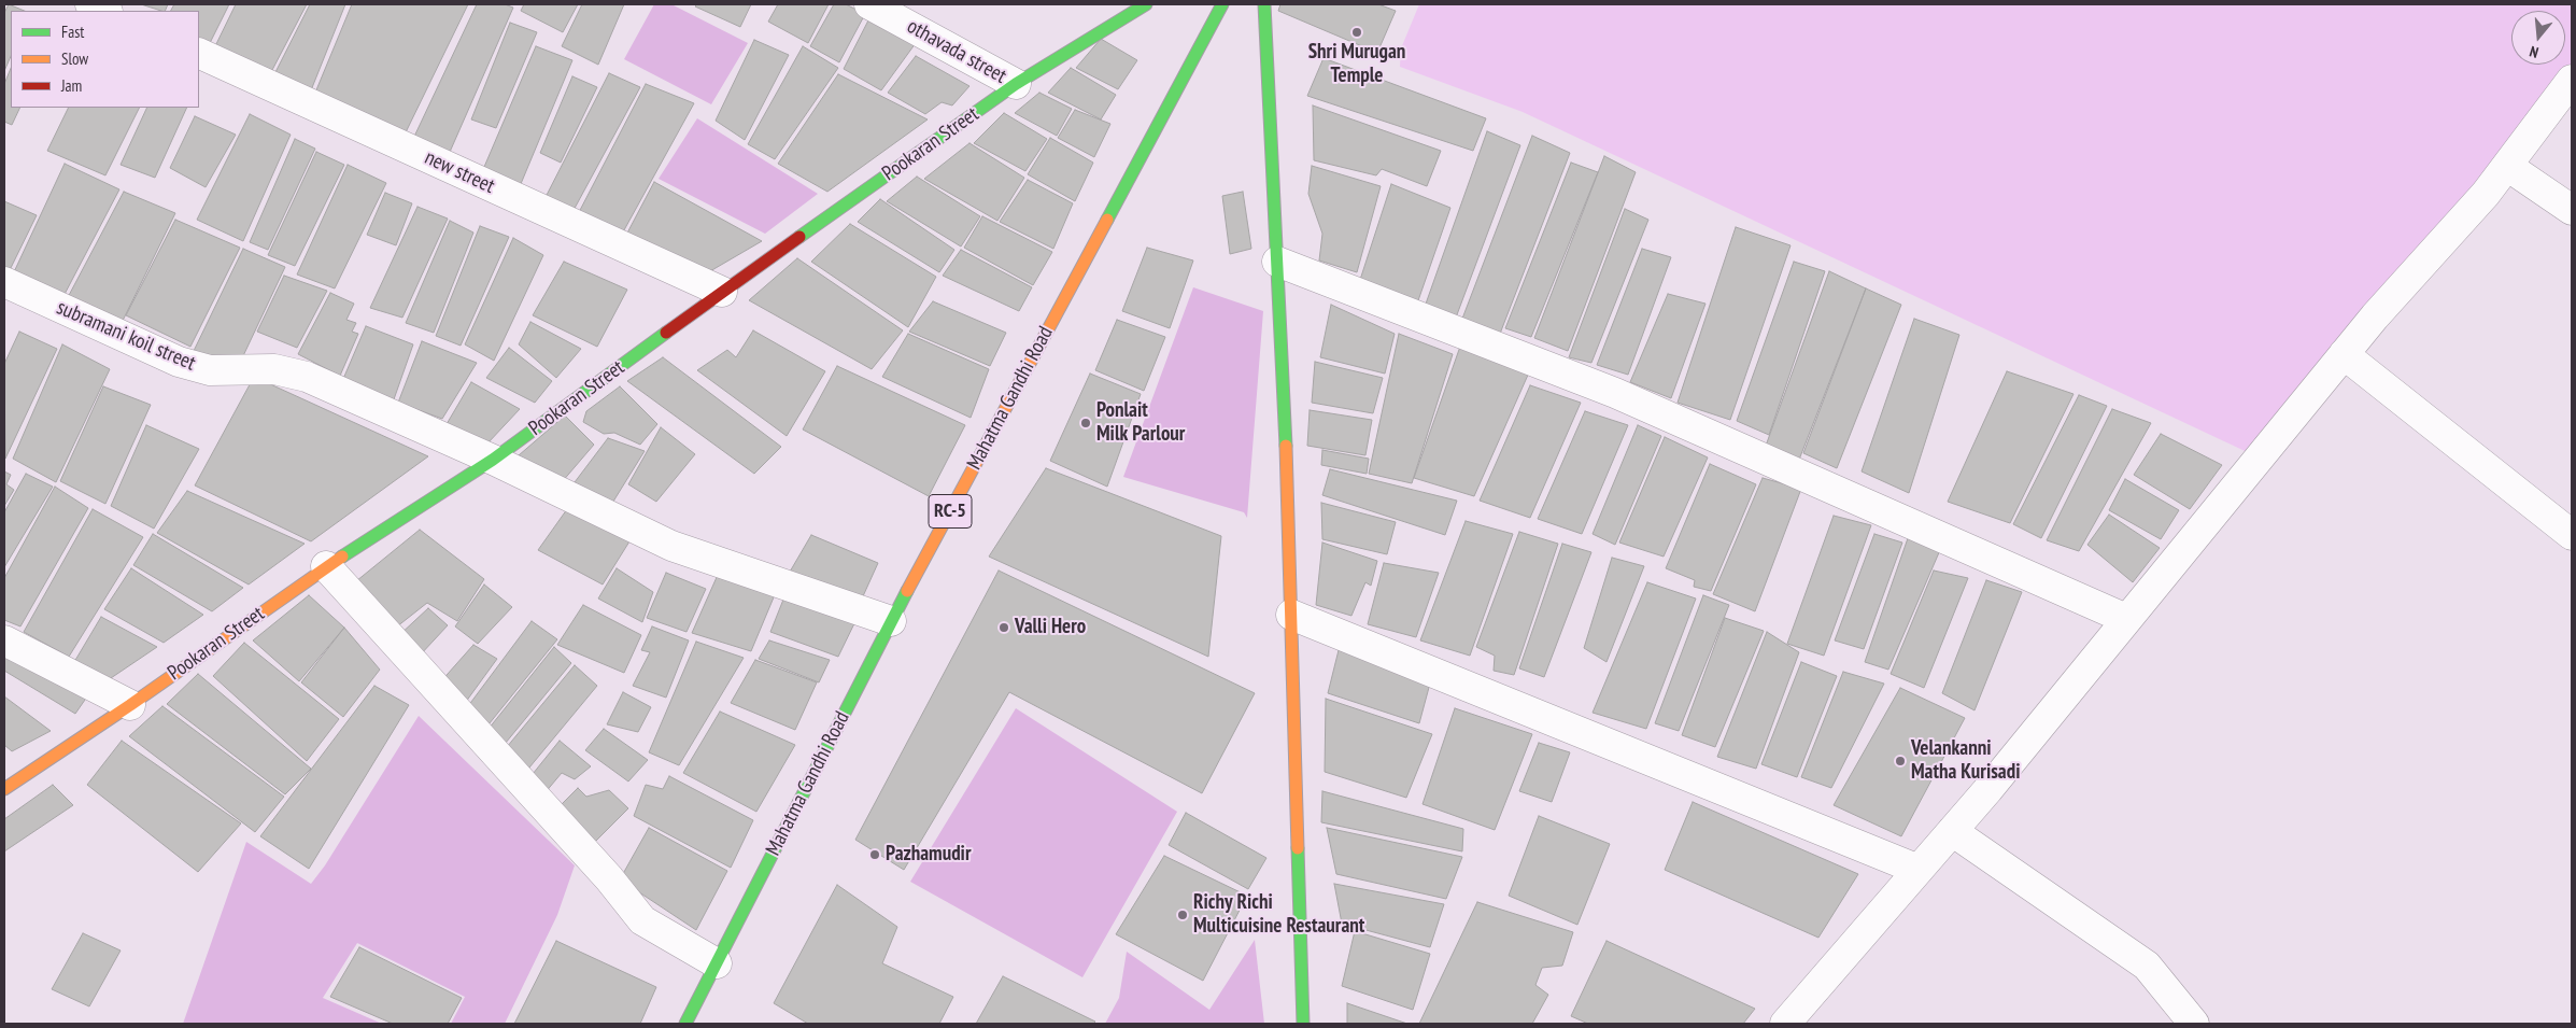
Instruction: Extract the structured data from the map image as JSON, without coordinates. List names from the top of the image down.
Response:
{
  "streets": {
    "street": [
      "othavada street",
      "Pookaran Street",
      "new street",
      "subramani koil street",
      "Mahatma Gandhi Road",
      "RC-5"
    ]
  },
  "crossings": [
    ["othavada street", "Pookaran Street"],
    ["Pookaran Street", "new street"],
    ["Pookaran Street", "subramani koil street"],
    ["subramani koil street", "Mahatma Gandhi Road"]
  ],
  "places": [
    "Shri Murugan Temple",
    "Ponlait Milk Parlour",
    "Valli Hero",
    "Velankanni Matha Kurisadi",
    "Pazhamudir",
    "Richy Richi Multicuisine Restaurant"
  ],
  "legend": ["Fast", "Slow", "Jam"],
  "north": "bottom"
}
